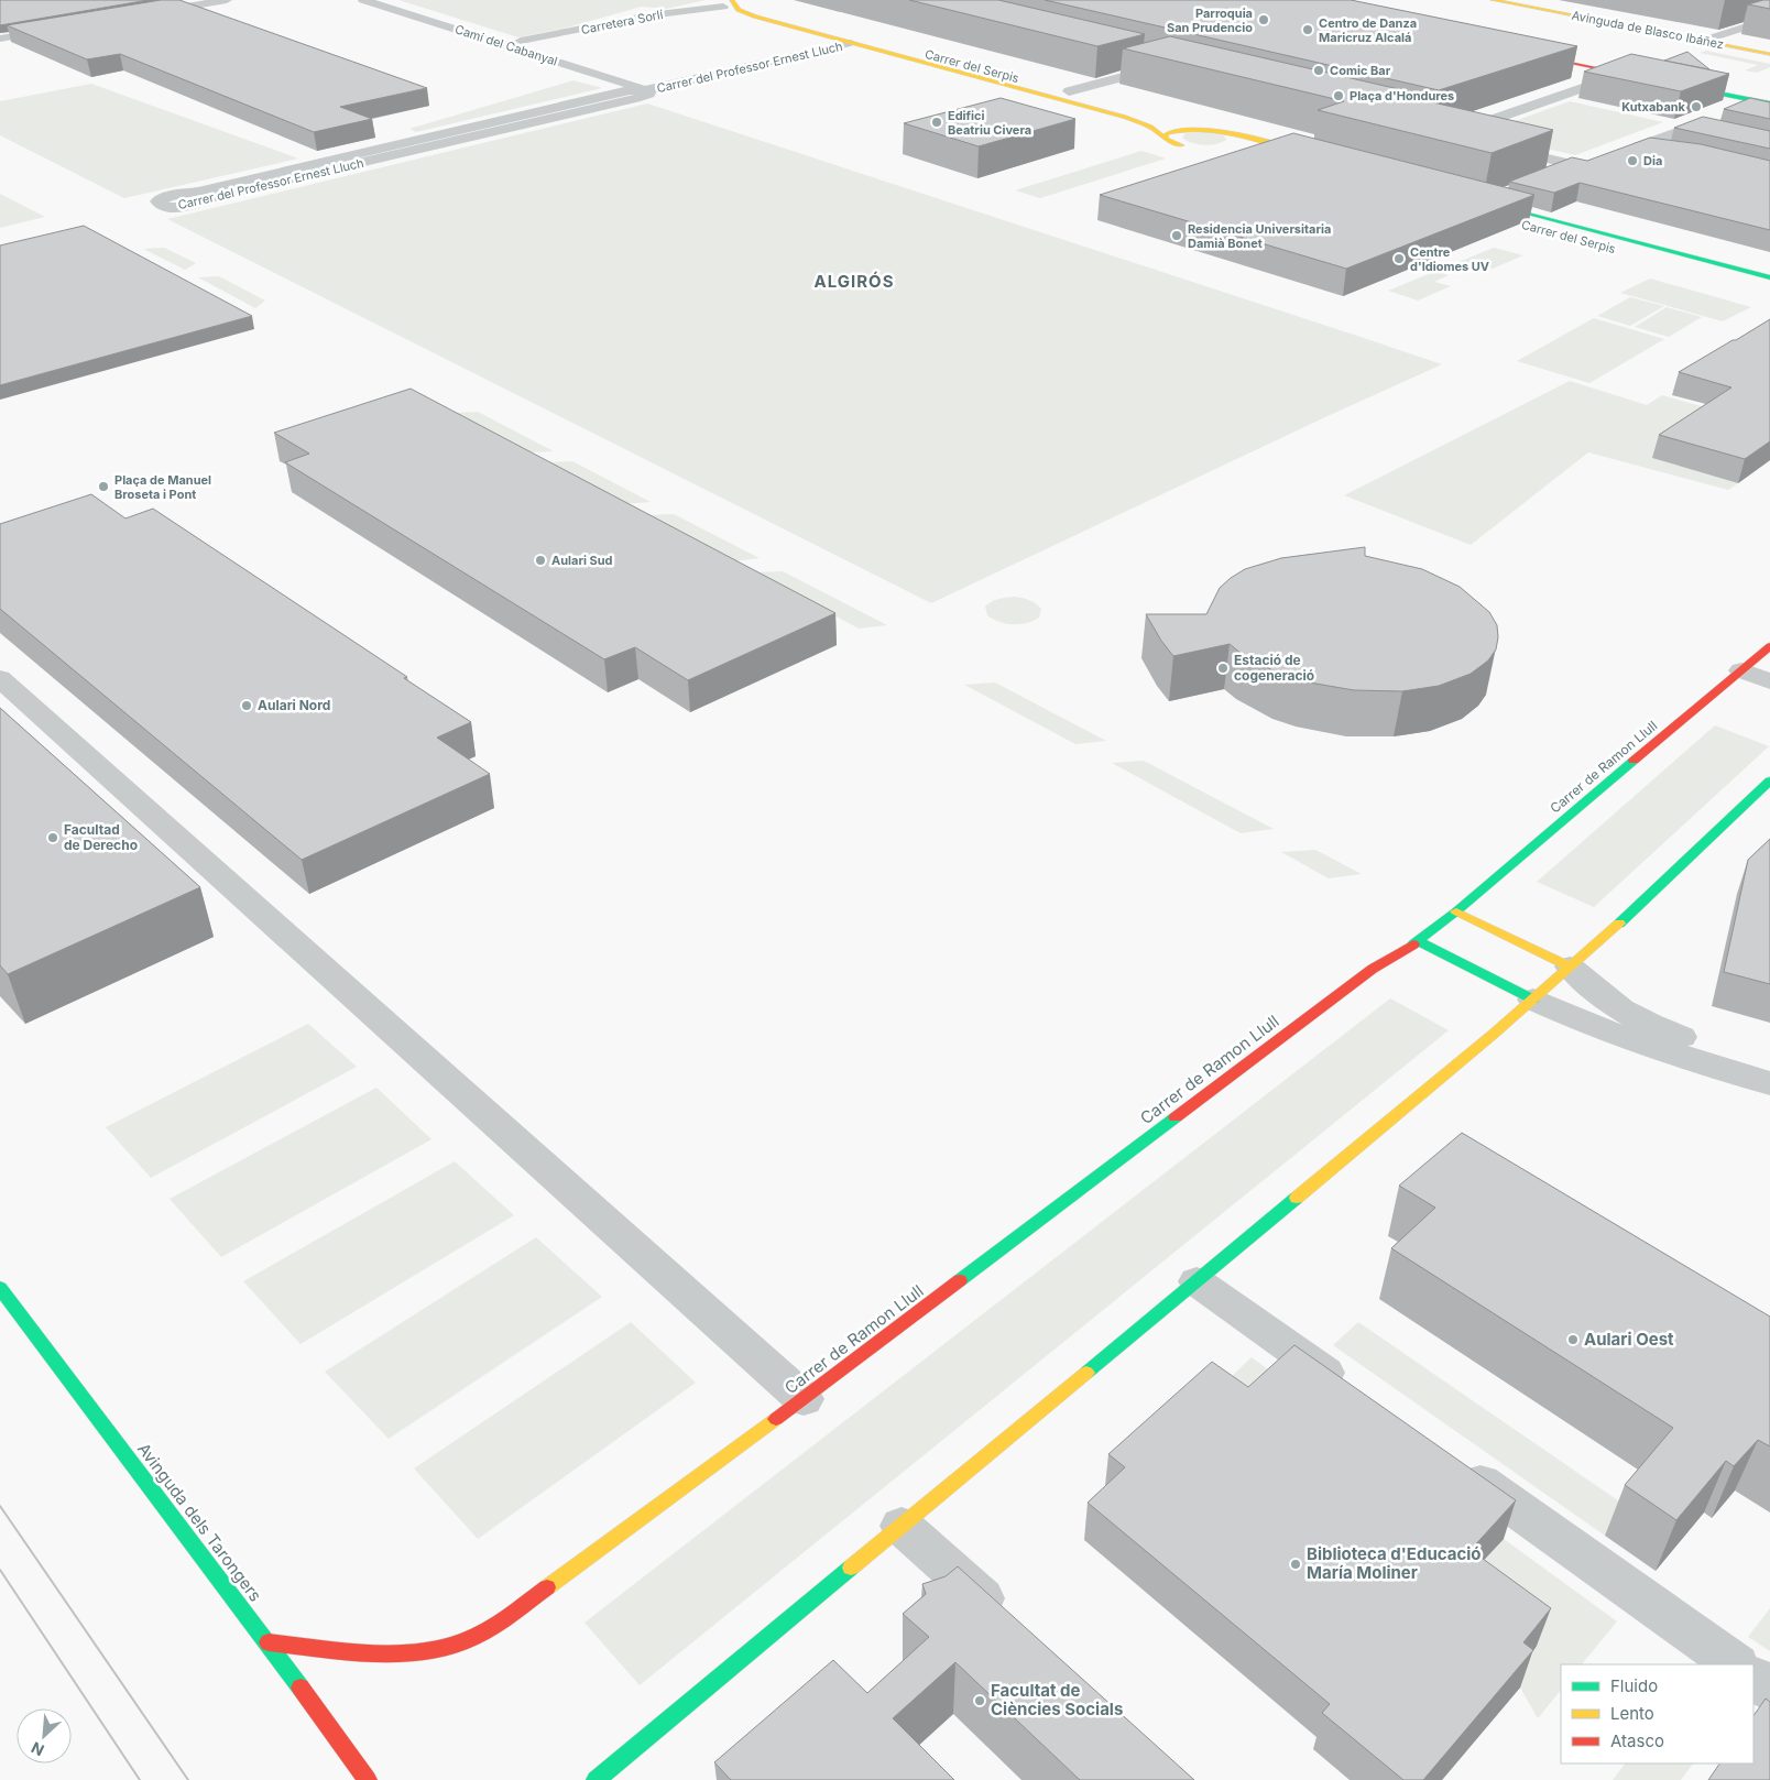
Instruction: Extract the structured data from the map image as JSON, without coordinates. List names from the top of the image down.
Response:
{
  "streets": {
    "main road": [
      "Avinguda de Blasco Ibáñez",
      "Carrer del Serpis",
      "Carrer de Ramon Llull",
      "Avinguda dels Tarongers"
    ],
    "street": ["Carretera Sorlí", "Camí del Cabanyal", "Carrer del Professor Ernest Lluch"]
  },
  "crossings": [
    ["Carretera Sorlí", "Carrer del Serpis"],
    ["Camí del Cabanyal", "Carrer del Professor Ernest Lluch"],
    ["Carrer del Serpis", "Carrer del Professor Ernest Lluch"],
    ["Carrer de Ramon Llull", "Avinguda dels Tarongers"]
  ],
  "districts": ["ALGIRÓS"],
  "places": [
    "Parroquia San Prudencio",
    "Centro de Danza Maricruz Alcalá",
    "Comic Bar",
    "Plaça d'Hondures",
    "Kutxabank",
    "Edifici Beatriu Civera",
    "Dia",
    "Residencia Universitaria Damià Bonet",
    "Centre d'Idiomes UV",
    "Plaça de Manuel Broseta i Pont",
    "Aulari Sud",
    "Estació de cogeneració",
    "Aulari Nord",
    "Facultad de Derecho",
    "Aulari Oest",
    "Biblioteca d'Educació María Moliner",
    "Facultat de Ciències Socials"
  ],
  "legend": ["Fluido", "Lento", "Atasco"],
  "north": "bottom left"
}
